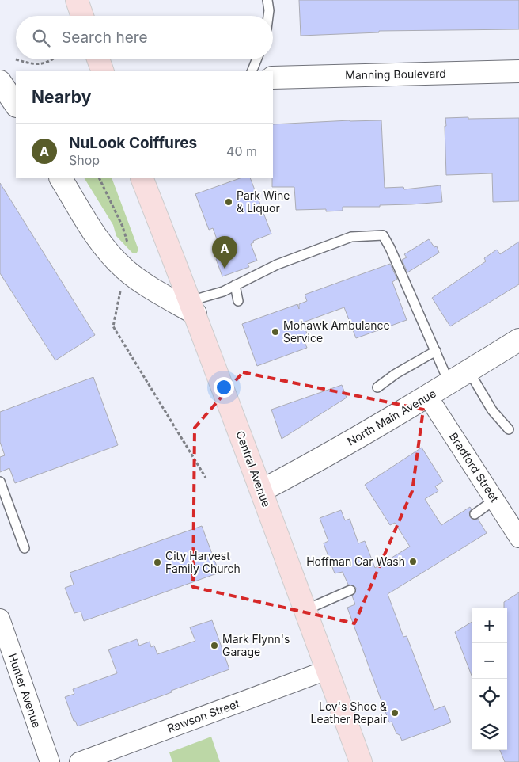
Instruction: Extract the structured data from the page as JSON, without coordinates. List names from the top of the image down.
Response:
{
  "streets": {
    "main road": ["Central Avenue"],
    "street": [
      "Manning Boulevard",
      "North Main Avenue",
      "Bradford Street",
      "Hunter Avenue",
      "Rawson Street"
    ]
  },
  "crossings": [
    ["North Main Avenue", "Bradford Street"],
    ["North Main Avenue", "Central Avenue"],
    ["Central Avenue", "Rawson Street"]
  ],
  "places": [
    "Park Wine & Liquor",
    "Mohawk Ambulance Service",
    "Hoffman Car Wash",
    "City Harvest Family Church",
    "Mark Flynn's Garage",
    "Lev's Shoe & Leather Repair"
  ],
  "page": {
    "search": "Search here",
    "heading": "Nearby",
    "list": [
      {
        "mark": "A",
        "name": "NuLook Coiffures",
        "note": "Shop",
        "value": "40 m"
      }
    ],
    "pins": "A",
    "map_buttons": ["+", "−"]
  }
}
